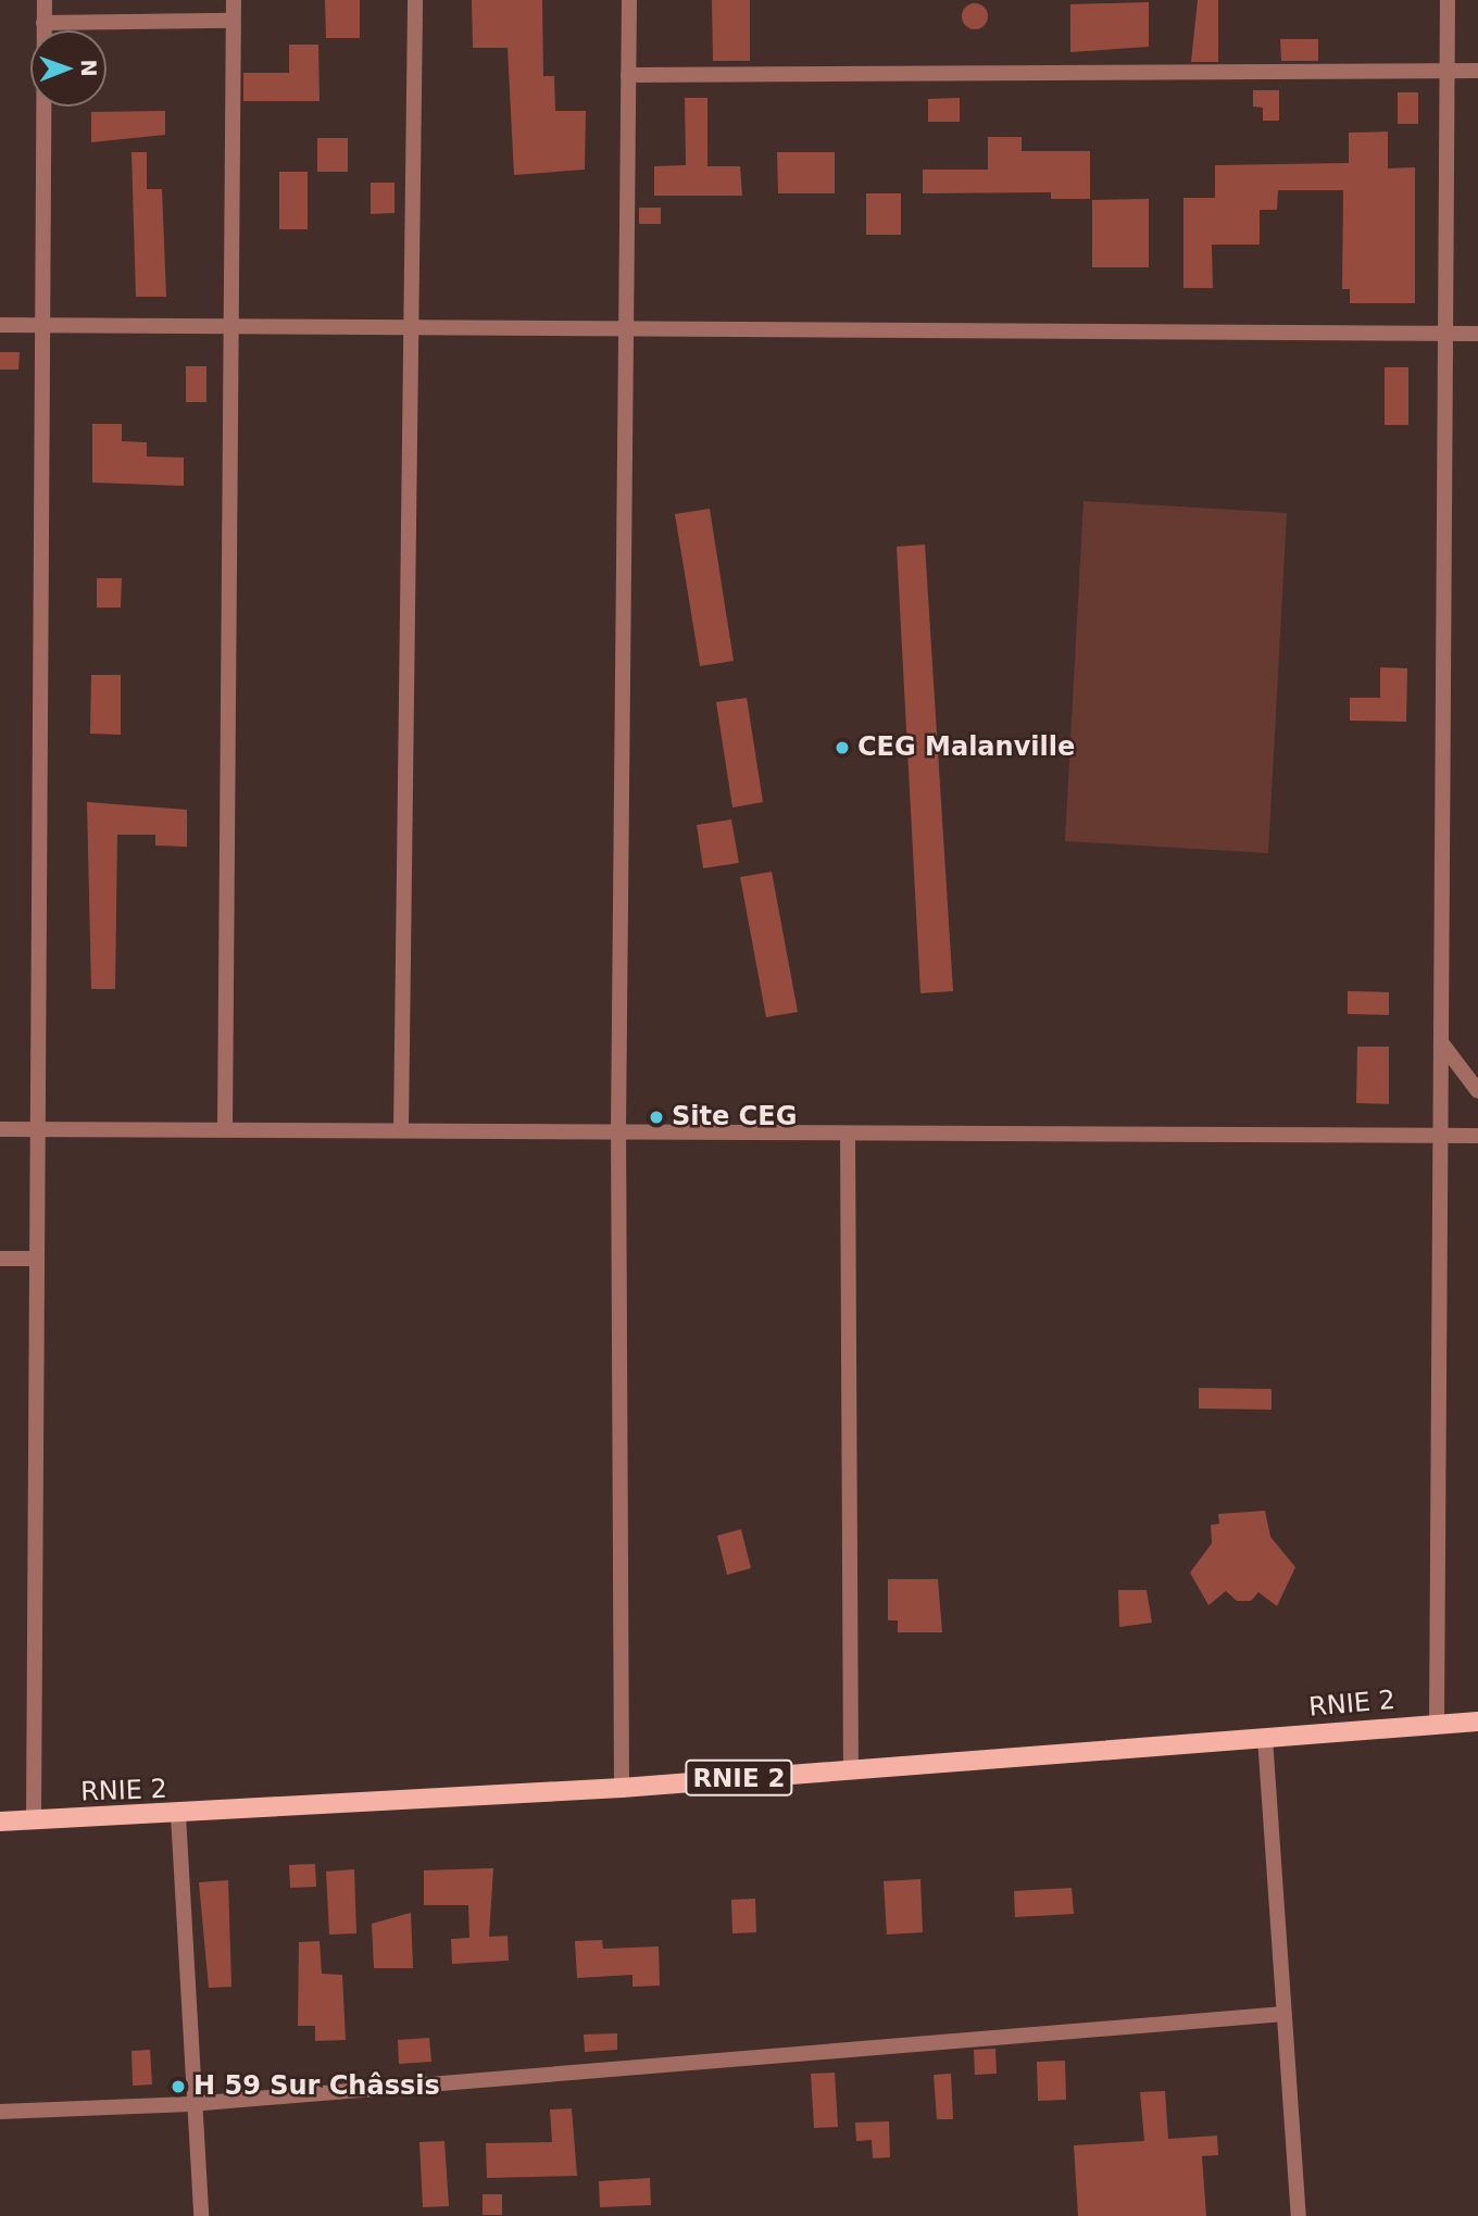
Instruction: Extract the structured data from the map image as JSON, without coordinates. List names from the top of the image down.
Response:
{
  "streets": {
    "main road": ["RNIE 2"]
  },
  "places": ["CEG Malanville", "Site CEG", "H 59 Sur Châssis"],
  "north": "right"
}
